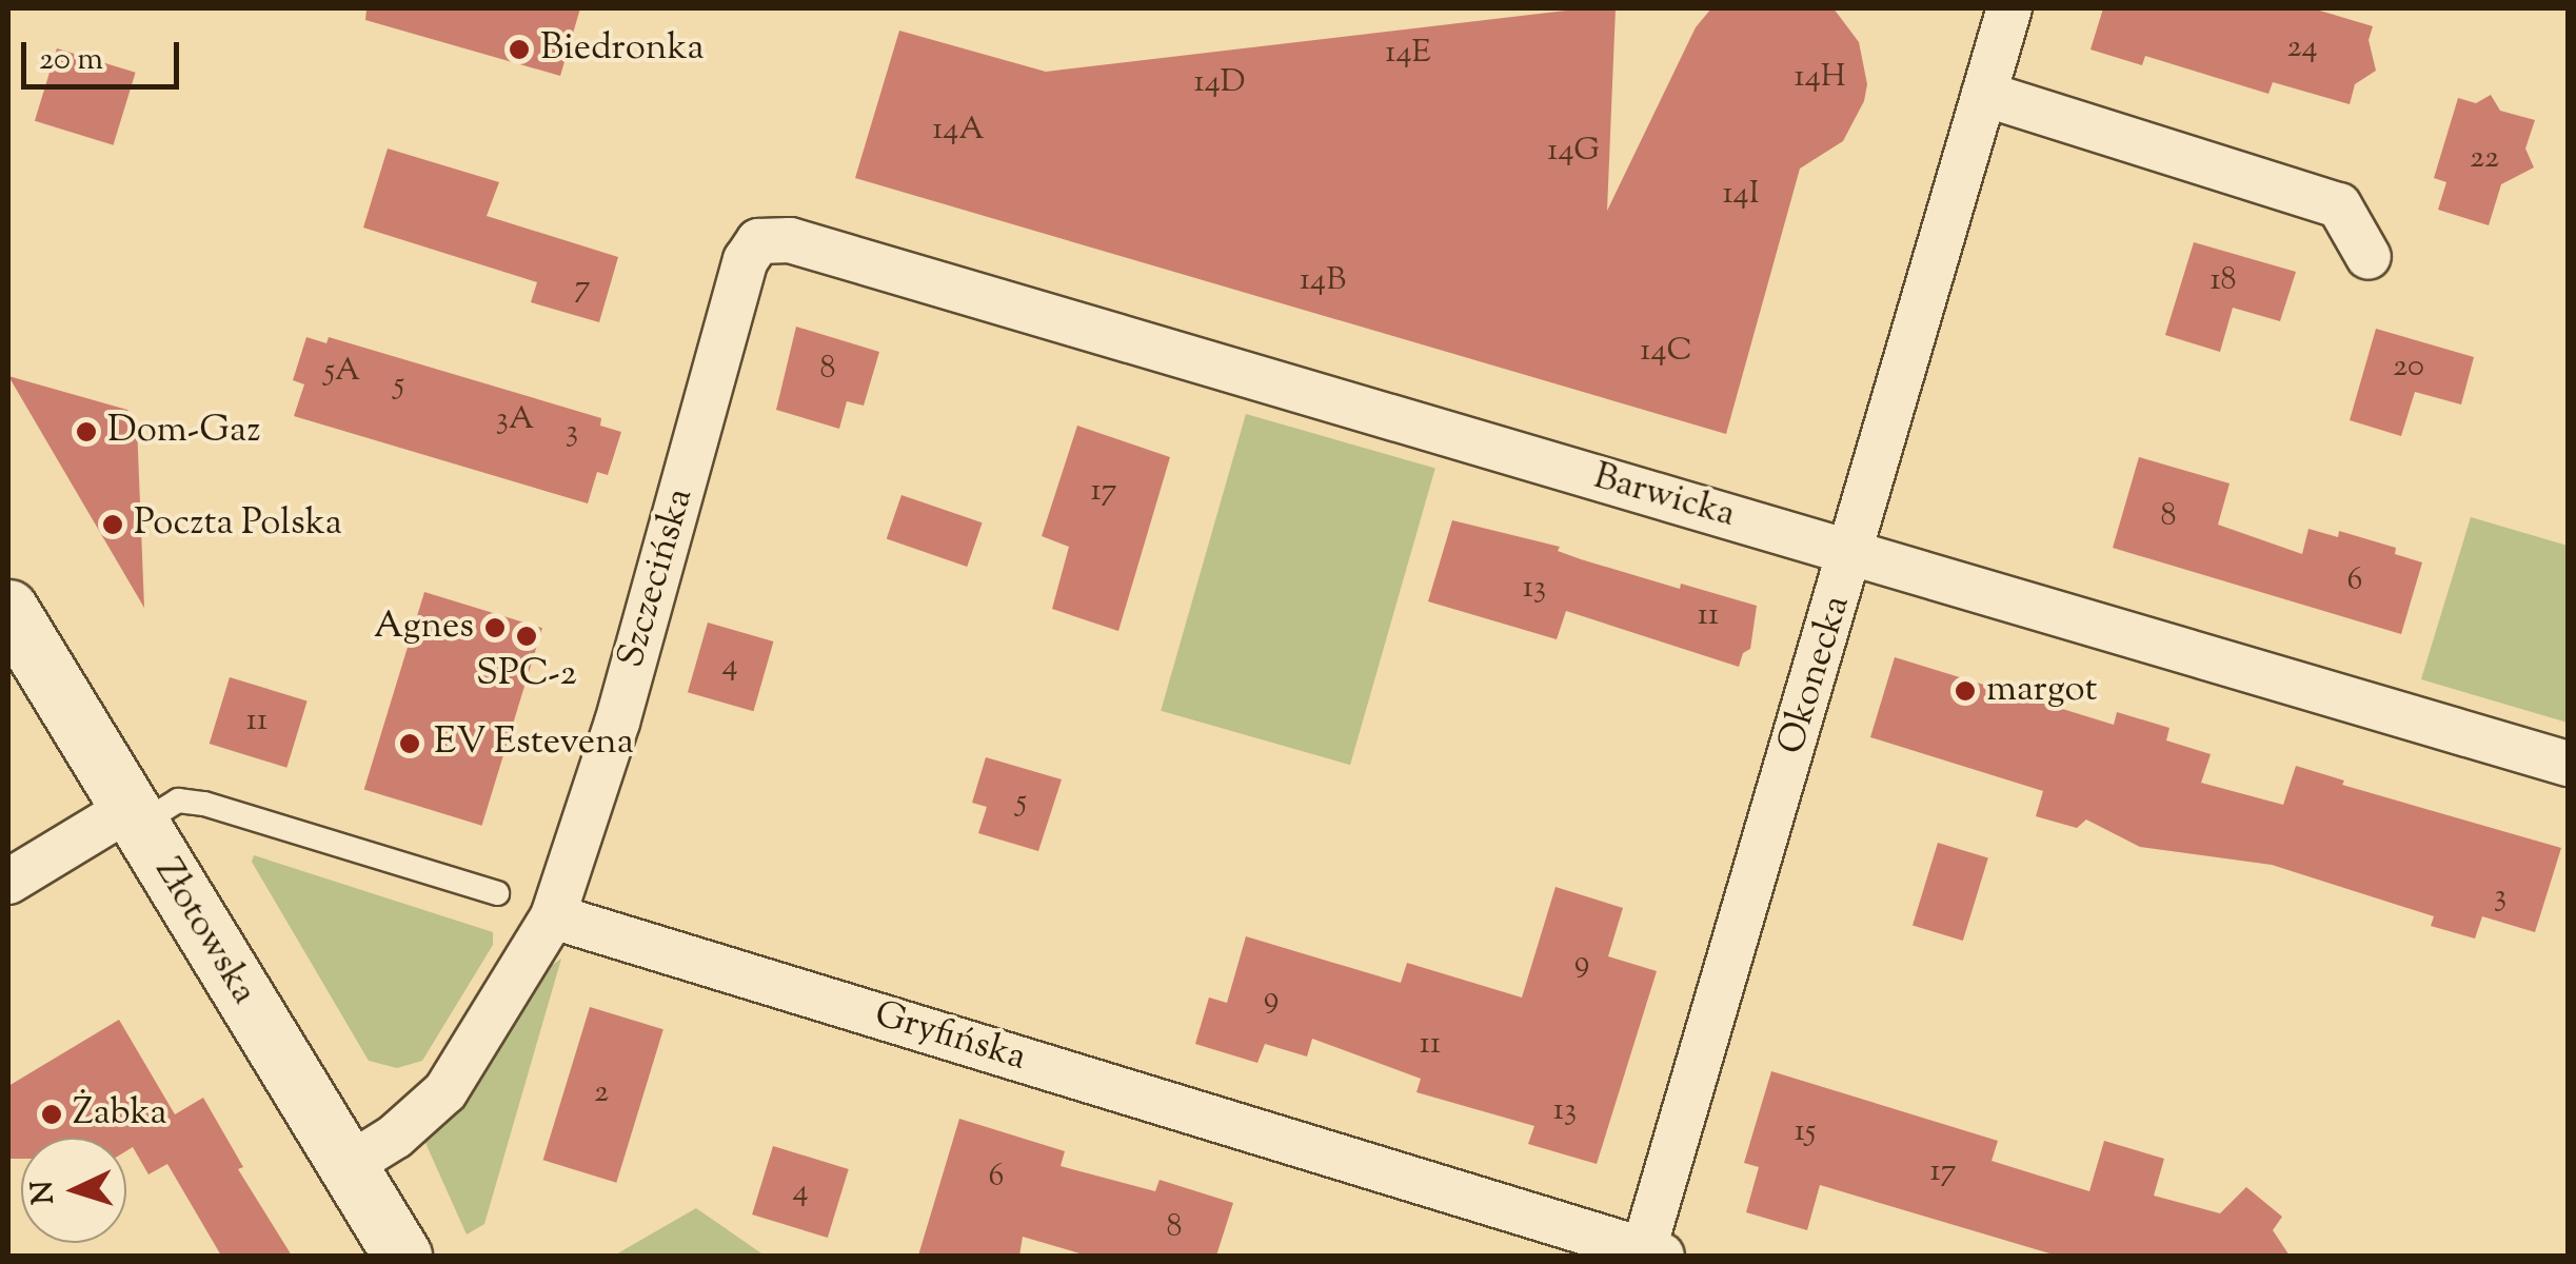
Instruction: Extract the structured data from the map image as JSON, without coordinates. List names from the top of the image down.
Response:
{
  "streets": {
    "street": [
      "Barwicka",
      "Szczecińska",
      "Okonecka",
      "Złotowska",
      "Gryfińska"
    ]
  },
  "crossings": [
    ["Barwicka", "Szczecińska"],
    ["Barwicka", "Okonecka"],
    ["Szczecińska", "Gryfińska"],
    ["Okonecka", "Gryfińska"]
  ],
  "places": [
    "Biedronka",
    "Dom-Gaz",
    "Poczta Polska",
    "Agnes",
    "SPC-2",
    "margot",
    "EV Estevena",
    "Żabka"
  ],
  "house_numbers": [
    "24",
    "14E",
    "14H",
    "14D",
    "14A",
    "14G",
    "22",
    "14I",
    "14B",
    "18",
    "7",
    "14C",
    "20",
    "8",
    "5A",
    "5",
    "3A",
    "3",
    "17",
    "8",
    "6",
    "13",
    "11",
    "4",
    "11",
    "5",
    "3",
    "9",
    "9",
    "11",
    "2",
    "13",
    "15",
    "17",
    "6",
    "4",
    "8"
  ],
  "scale_bar": "20 m",
  "north": "left"
}
